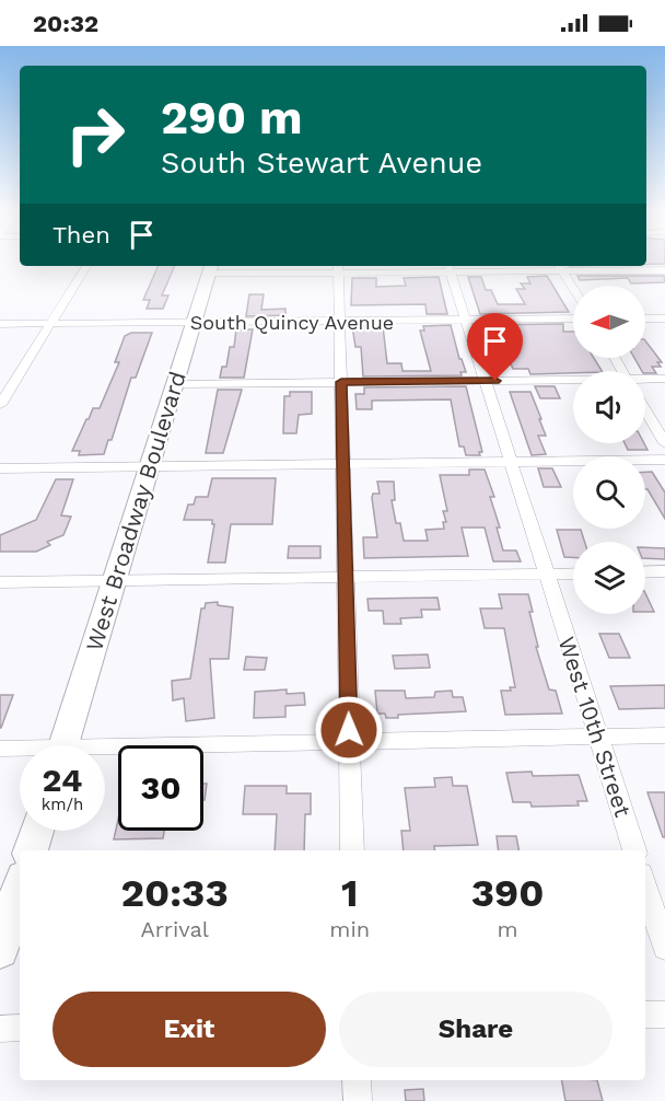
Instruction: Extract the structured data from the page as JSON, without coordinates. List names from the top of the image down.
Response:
{
  "streets": {
    "highway": ["West Broadway Boulevard"],
    "street": ["South Quincy Avenue", "West 10th Street"]
  },
  "crossings": [
    ["South Quincy Avenue", "West Broadway Boulevard"],
    ["South Quincy Avenue", "West 10th Street"]
  ],
  "north": "left",
  "page": {
    "status": "20:32",
    "turn": ["290 m", "South Stewart Avenue"],
    "then": "Then",
    "speed": "24 km/h",
    "limit": "30",
    "eta": [
      "20:33",
      "Arrival",
      "1",
      "min",
      "390",
      "m"
    ],
    "buttons": ["Exit", "Share"]
  }
}
